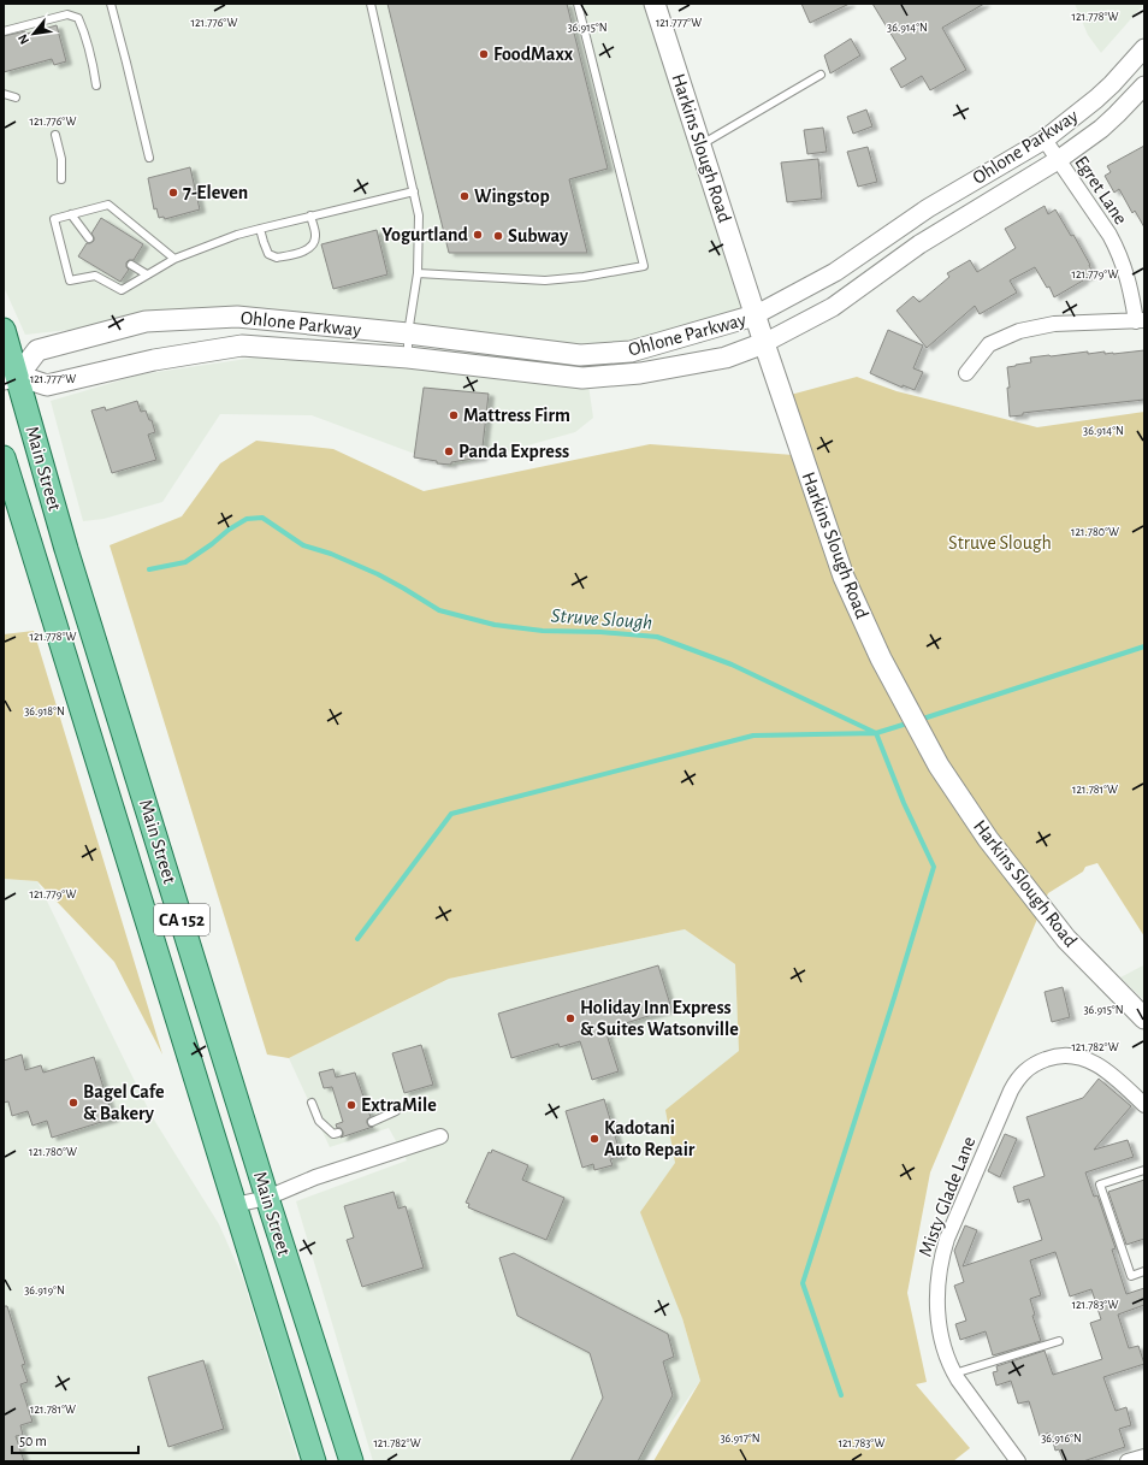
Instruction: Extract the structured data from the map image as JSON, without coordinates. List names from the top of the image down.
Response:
{
  "streets": {
    "main road": [
      "Ohlone Parkway",
      "Harkins Slough Road",
      "Main Street",
      "CA 152"
    ],
    "street": ["Egret Lane", "Misty Glade Lane"]
  },
  "crossings": [
    ["Ohlone Parkway", "Harkins Slough Road"],
    ["Ohlone Parkway", "Egret Lane"],
    ["Ohlone Parkway", "Main Street"]
  ],
  "water": ["Struve Slough"],
  "parks": ["Struve Slough"],
  "places": [
    "FoodMaxx",
    "7-Eleven",
    "Wingstop",
    "Yogurtland",
    "Subway",
    "Mattress Firm",
    "Panda Express",
    "Holiday Inn Express & Suites Watsonville",
    "Bagel Cafe & Bakery",
    "ExtraMile",
    "Kadotani Auto Repair"
  ],
  "scale_bar": "50 m",
  "north": "bottom left",
  "coordinates": [
    "121.778°W",
    "121.776°W",
    "121.777°W",
    "36.915°N",
    "36.914°N",
    "121.779°W",
    "121.780°W",
    "36.918°N",
    "121.781°W",
    "121.782°W",
    "36.919°N",
    "121.783°W",
    "36.917°N",
    "36.916°N"
  ]
}
